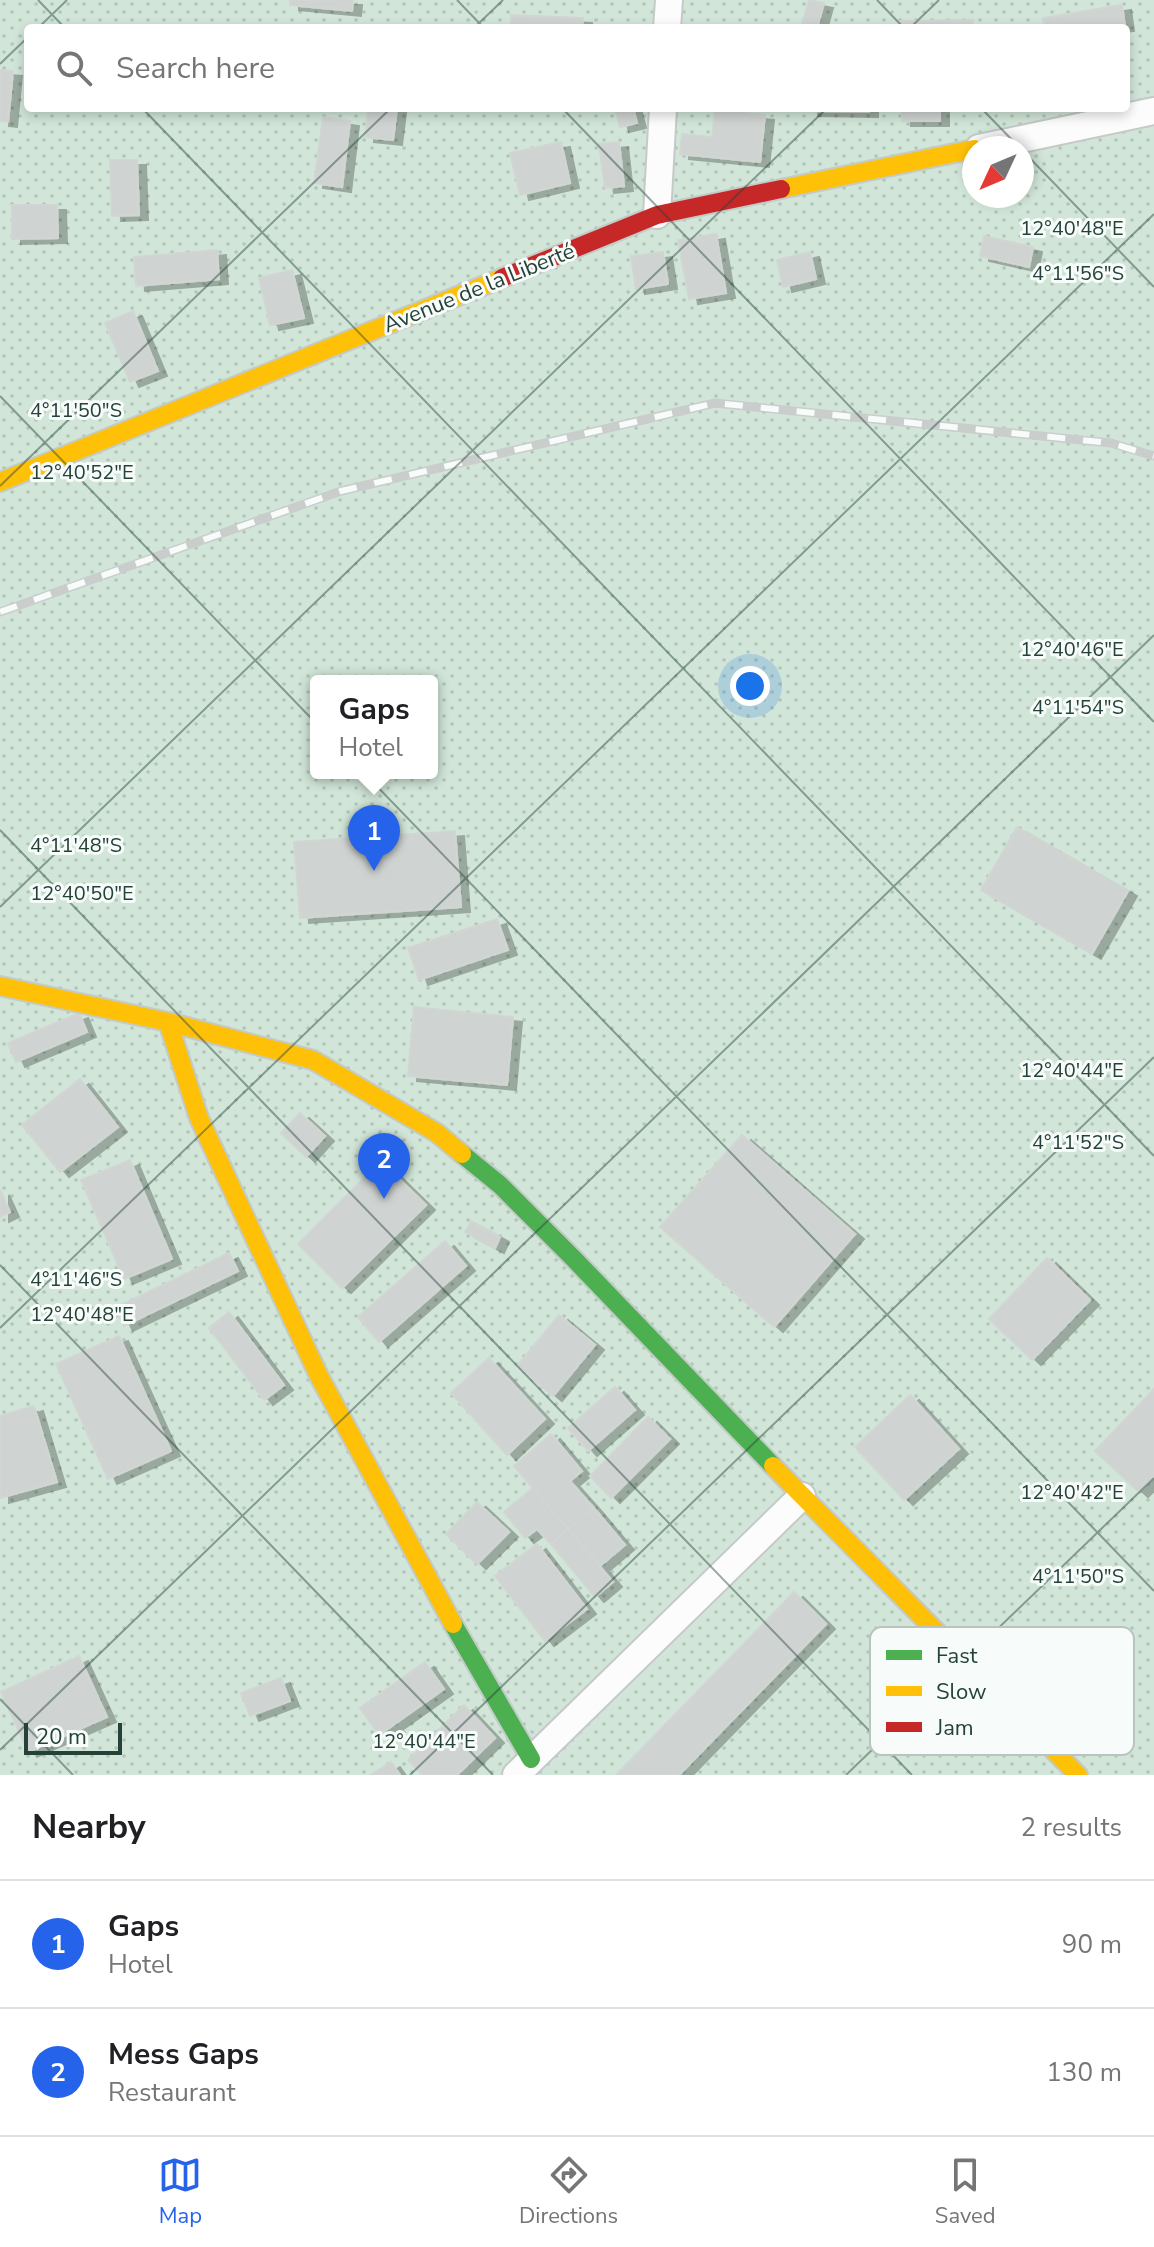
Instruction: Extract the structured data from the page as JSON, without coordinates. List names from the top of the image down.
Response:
{
  "streets": {
    "street": ["Avenue de la Liberté"]
  },
  "legend": ["Fast", "Slow", "Jam"],
  "scale_bar": "20 m",
  "north": "bottom left",
  "page": {
    "search": "Search here",
    "popup": ["Gaps", "Hotel"],
    "pins": ["1", "2"],
    "scale": "20 m",
    "heading": ["Nearby", "2 results"],
    "list": [
      {
        "mark": "1",
        "name": "Gaps",
        "note": "Hotel",
        "value": "90 m"
      },
      {
        "mark": "2",
        "name": "Mess Gaps",
        "note": "Restaurant",
        "value": "130 m"
      }
    ],
    "nav": ["Map", "Directions", "Saved"]
  },
  "coordinates": [
    "12°40'48\"E",
    "4°11'56\"S",
    "4°11'50\"S",
    "12°40'52\"E",
    "12°40'46\"E",
    "4°11'54\"S",
    "4°11'48\"S",
    "12°40'50\"E",
    "12°40'44\"E",
    "4°11'52\"S",
    "4°11'46\"S",
    "12°40'42\"E"
  ]
}
